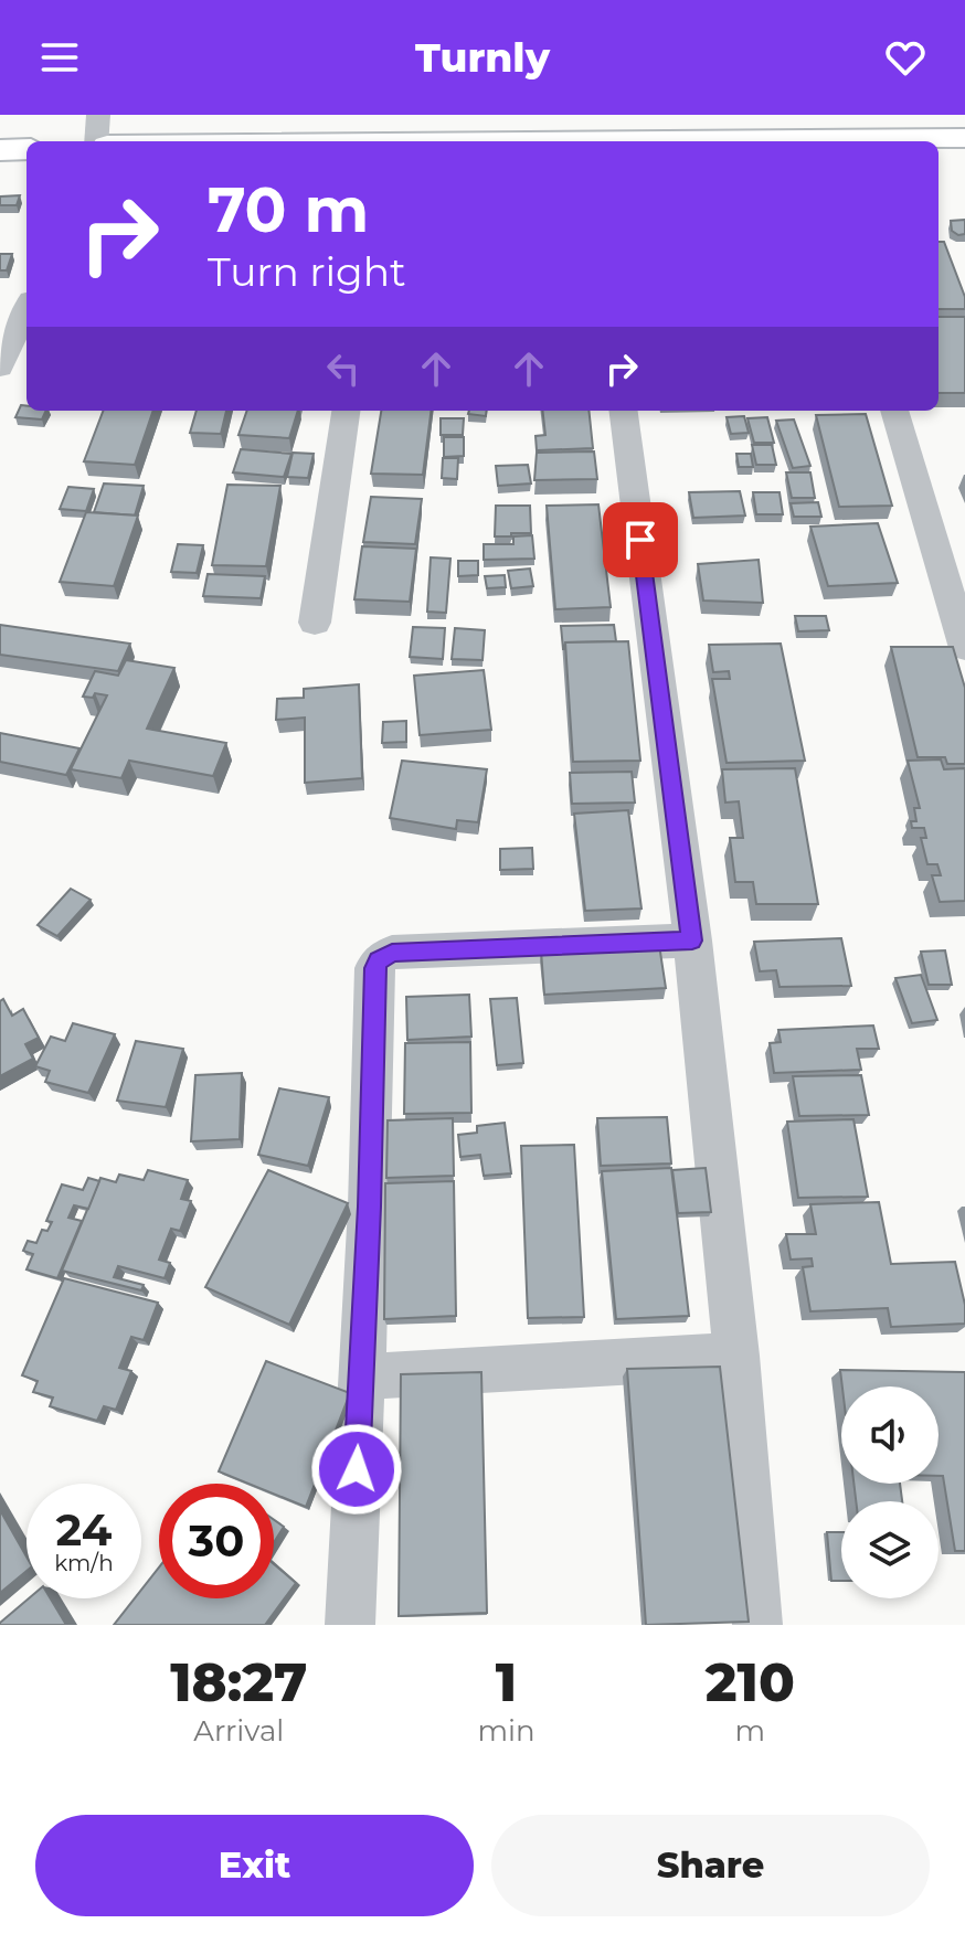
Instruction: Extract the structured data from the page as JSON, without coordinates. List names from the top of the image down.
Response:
{
  "page": {
    "header": "Turnly",
    "turn": ["70 m", "Turn right"],
    "speed": "24 km/h",
    "limit": "30",
    "eta": [
      "18:27",
      "Arrival",
      "1",
      "min",
      "210",
      "m"
    ],
    "buttons": ["Exit", "Share"]
  }
}
